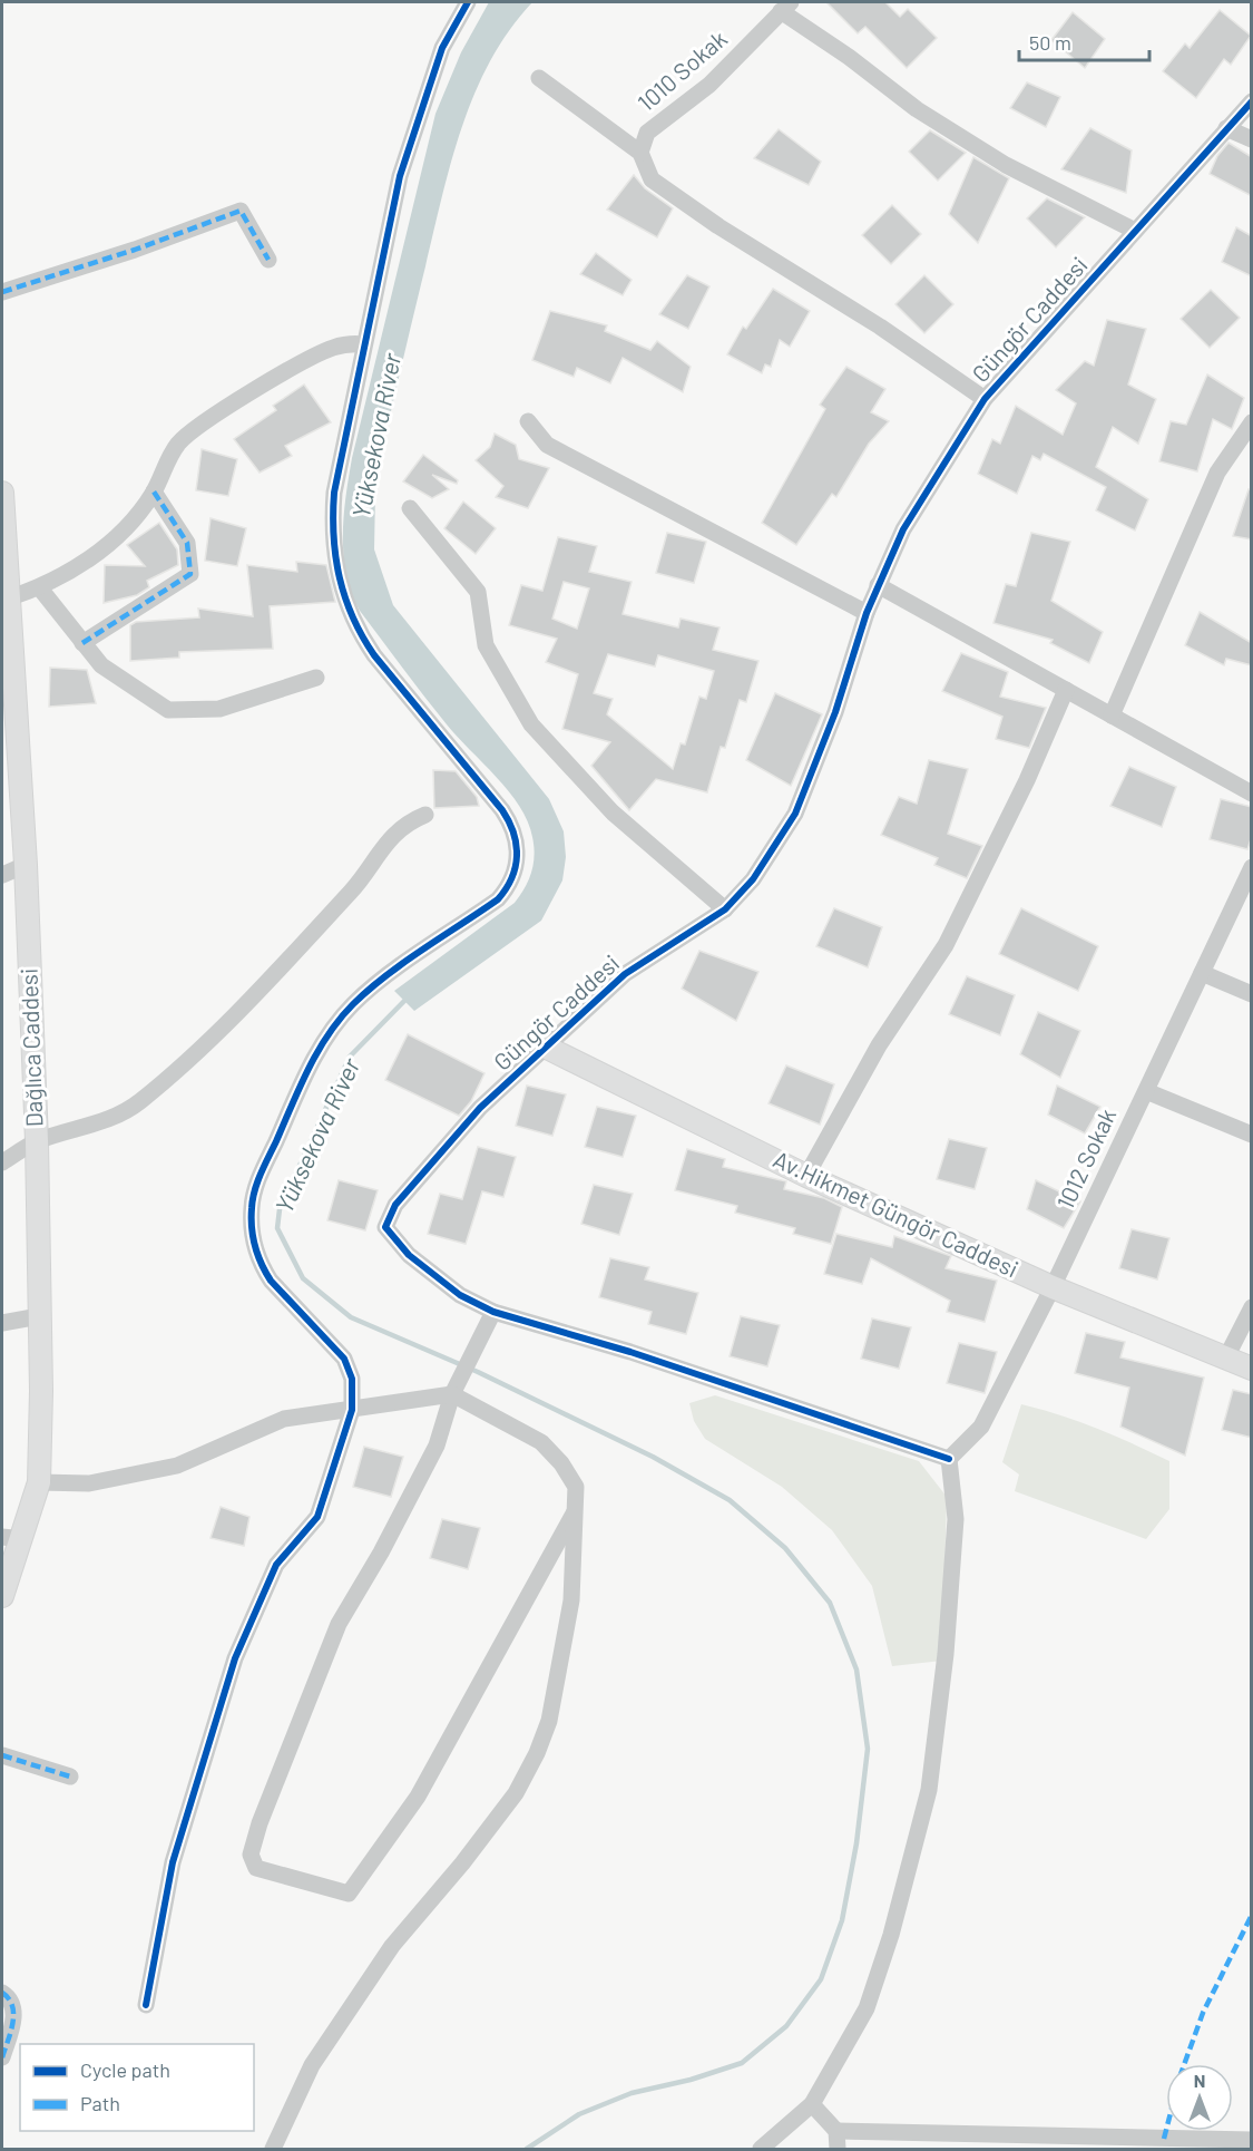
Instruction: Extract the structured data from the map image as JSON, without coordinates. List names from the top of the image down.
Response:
{
  "streets": {
    "main road": ["Dağlıca Caddesi", "Av.Hikmet Güngör Caddesi"],
    "street": ["1010 Sokak", "Güngör Caddesi", "1012 Sokak"]
  },
  "crossings": [
    ["Güngör Caddesi", "1012 Sokak"],
    ["Güngör Caddesi", "Av.Hikmet Güngör Caddesi"],
    ["1012 Sokak", "Av.Hikmet Güngör Caddesi"]
  ],
  "water": ["Yüksekova River"],
  "legend": ["Cycle path", "Path"],
  "scale_bar": "50 m",
  "north": "top"
}
